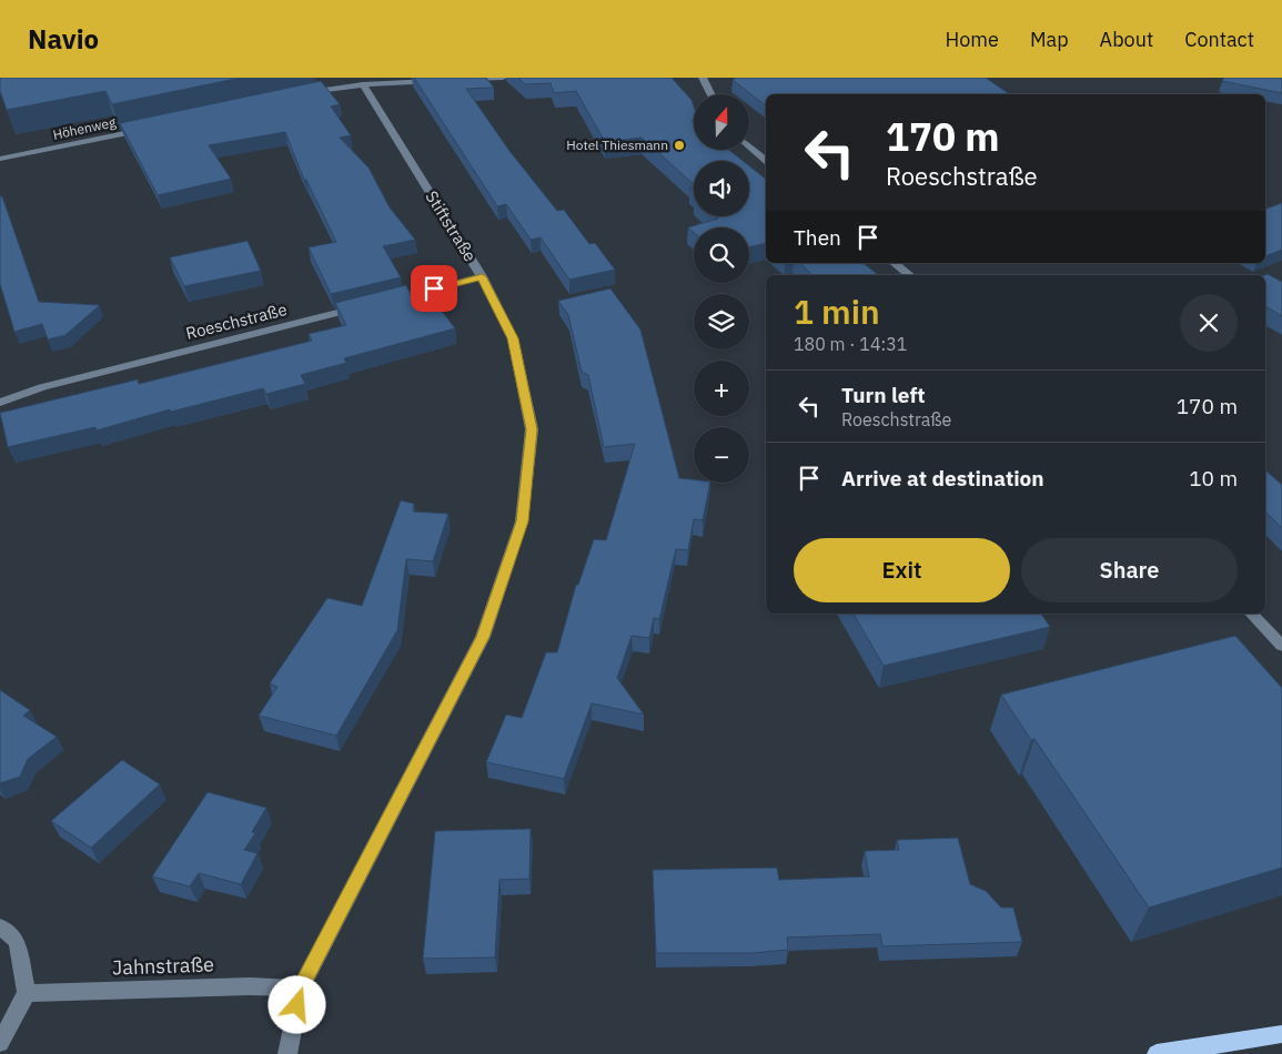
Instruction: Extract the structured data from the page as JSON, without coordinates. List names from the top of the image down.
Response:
{
  "streets": {
    "street": [
      "Höhenweg",
      "Stiftstraße",
      "Roeschstraße",
      "Jahnstraße"
    ]
  },
  "crossings": [
    ["Stiftstraße", "Roeschstraße"],
    ["Stiftstraße", "Jahnstraße"]
  ],
  "places": ["Hotel Thiesmann"],
  "north": "top",
  "page": {
    "header": "Navio",
    "nav": [
      "Home",
      "Map",
      "About",
      "Contact"
    ],
    "map_buttons": ["+", "−"],
    "turn": ["170 m", "Roeschstraße"],
    "then": "Then",
    "heading": ["1 min", "180 m · 14:31"],
    "list": [
      {
        "name": "Turn left",
        "note": "Roeschstraße",
        "value": "170 m"
      },
      {
        "name": "Arrive at destination",
        "value": "10 m"
      }
    ],
    "buttons": ["Exit", "Share"]
  }
}
